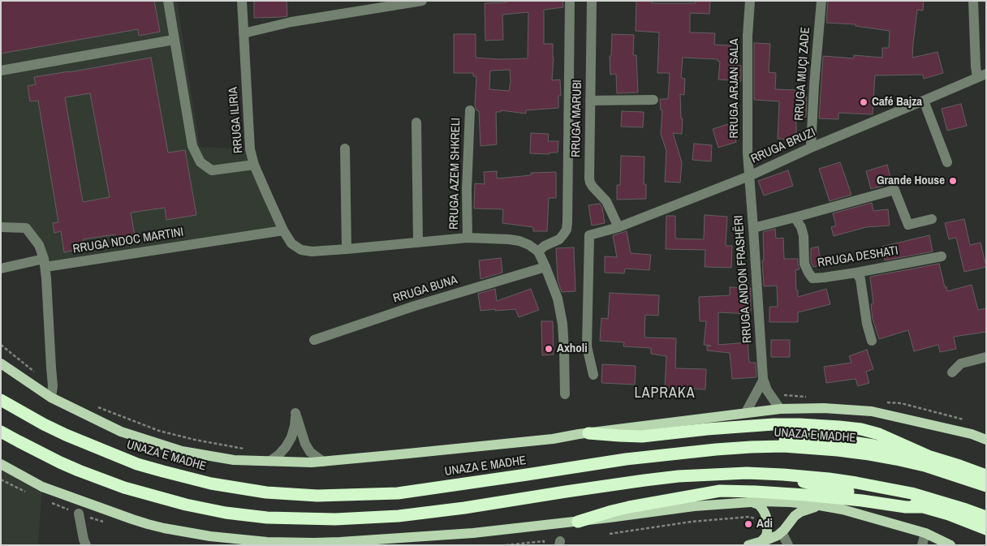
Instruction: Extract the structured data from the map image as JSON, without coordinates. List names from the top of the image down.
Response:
{
  "streets": {
    "highway": ["UNAZA E MADHE"],
    "street": [
      "RRUGA MUÇI ZADE",
      "RRUGA ARJAN SALA",
      "RRUGA MARUBI",
      "RRUGA ILIRIA",
      "RRUGA BRUZI",
      "RRUGA AZEM SHKRELI",
      "RRUGA NDOC MARTINI",
      "RRUGA DESHATI",
      "RRUGA ANDON FRASHËRI",
      "RRUGA BUNA"
    ]
  },
  "crossings": [
    ["RRUGA MUÇI ZADE", "RRUGA BRUZI"],
    ["RRUGA ARJAN SALA", "RRUGA BRUZI"],
    ["RRUGA ARJAN SALA", "RRUGA ANDON FRASHËRI"],
    ["RRUGA MARUBI", "RRUGA BRUZI"],
    ["RRUGA ILIRIA", "RRUGA AZEM SHKRELI"],
    ["RRUGA ILIRIA", "RRUGA NDOC MARTINI"],
    ["RRUGA BRUZI", "RRUGA ANDON FRASHËRI"],
    ["RRUGA AZEM SHKRELI", "RRUGA NDOC MARTINI"]
  ],
  "districts": ["LAPRAKA"],
  "places": [
    "Café Bajza",
    "Grande House",
    "Axholi",
    "Adi"
  ]
}
